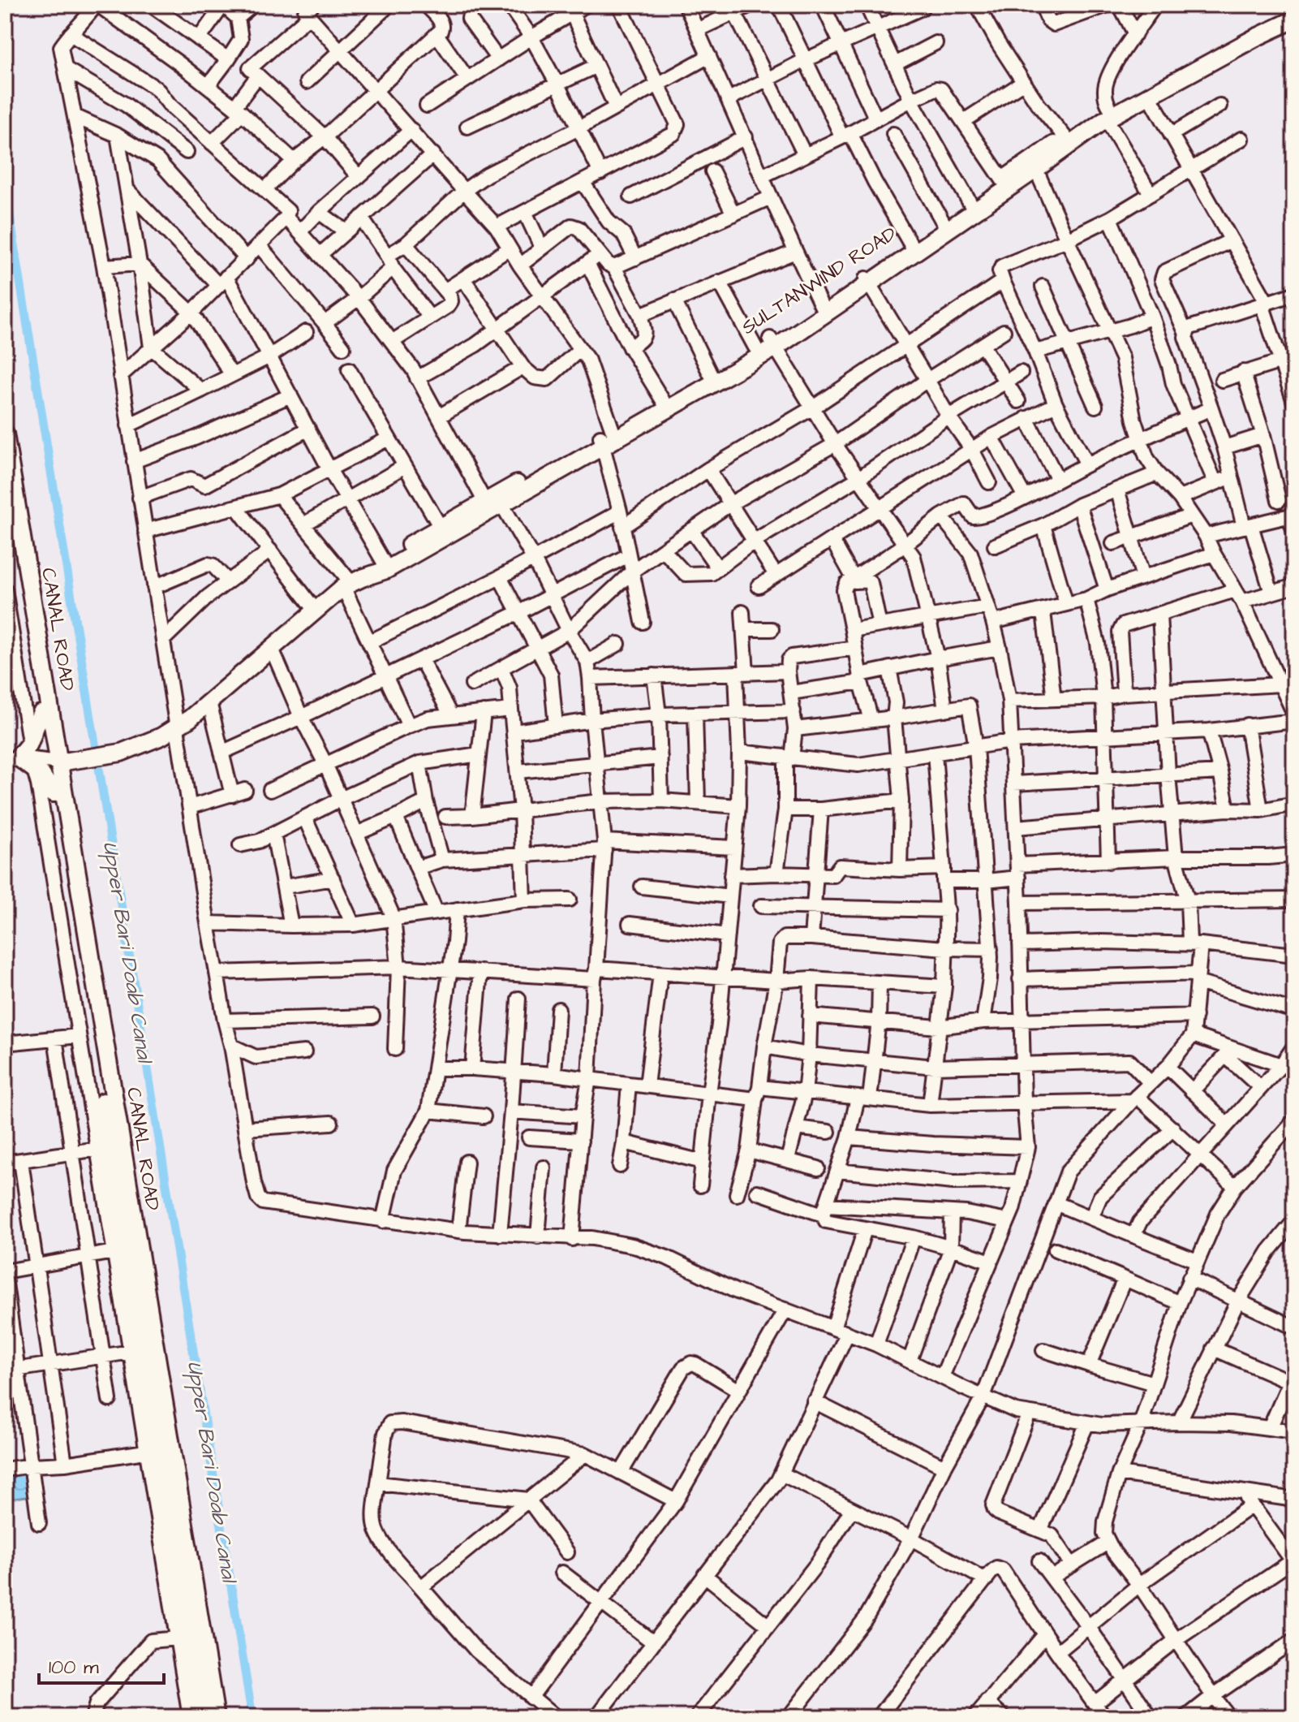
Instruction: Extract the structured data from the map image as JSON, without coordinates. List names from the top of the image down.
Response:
{
  "streets": {
    "main road": ["SULTANWIND ROAD", "CANAL ROAD"]
  },
  "crossings": [
    ["SULTANWIND ROAD", "CANAL ROAD"]
  ],
  "water": ["Upper Bari Doab Canal"],
  "scale_bar": "100 m"
}
